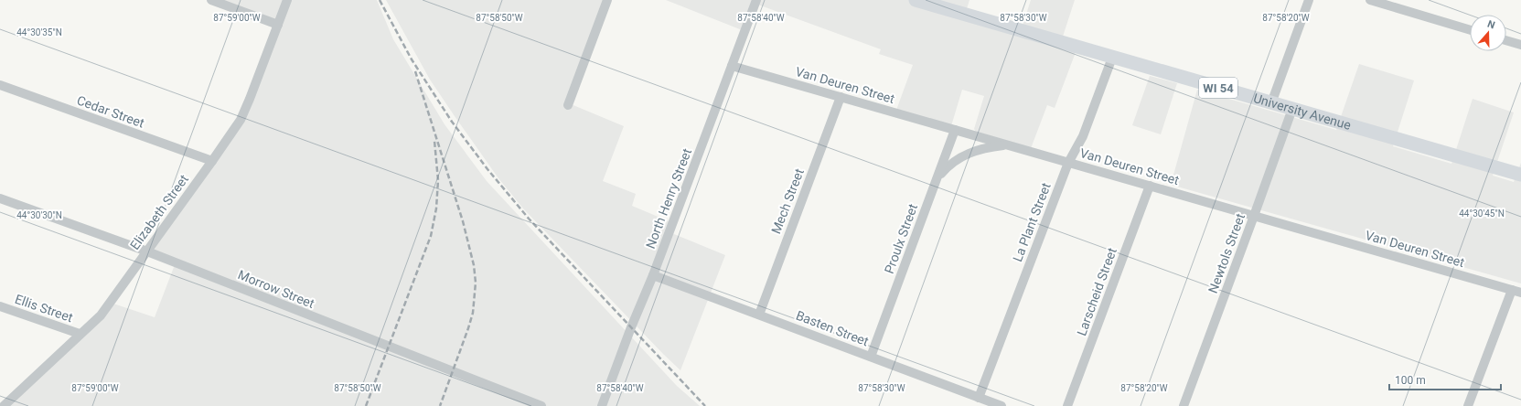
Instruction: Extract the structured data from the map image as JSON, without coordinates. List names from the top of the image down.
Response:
{
  "streets": {
    "main road": ["WI 54", "University Avenue"],
    "street": [
      "Van Deuren Street",
      "Cedar Street",
      "North Henry Street",
      "Mech Street",
      "Elizabeth Street",
      "La Plant Street",
      "Proulx Street",
      "Newtols Street",
      "Morrow Street",
      "Larscheid Street",
      "Ellis Street",
      "Basten Street"
    ]
  },
  "crossings": [
    ["Van Deuren Street", "North Henry Street"],
    ["Van Deuren Street", "Mech Street"],
    ["Van Deuren Street", "La Plant Street"],
    ["Van Deuren Street", "Proulx Street"],
    ["Van Deuren Street", "Newtols Street"],
    ["Van Deuren Street", "Larscheid Street"],
    ["Cedar Street", "Elizabeth Street"],
    ["University Avenue", "La Plant Street"],
    ["University Avenue", "Newtols Street"],
    ["North Henry Street", "Basten Street"],
    ["Mech Street", "Basten Street"],
    ["Elizabeth Street", "Morrow Street"],
    ["Elizabeth Street", "Ellis Street"],
    ["La Plant Street", "Basten Street"],
    ["Proulx Street", "Basten Street"]
  ],
  "scale_bar": "100 m",
  "north": "top",
  "coordinates": [
    "87°59'00\"W",
    "87°58'50\"W",
    "87°58'40\"W",
    "87°58'30\"W",
    "87°58'20\"W",
    "44°30'35\"N",
    "44°30'45\"N",
    "44°30'30\"N"
  ]
}
